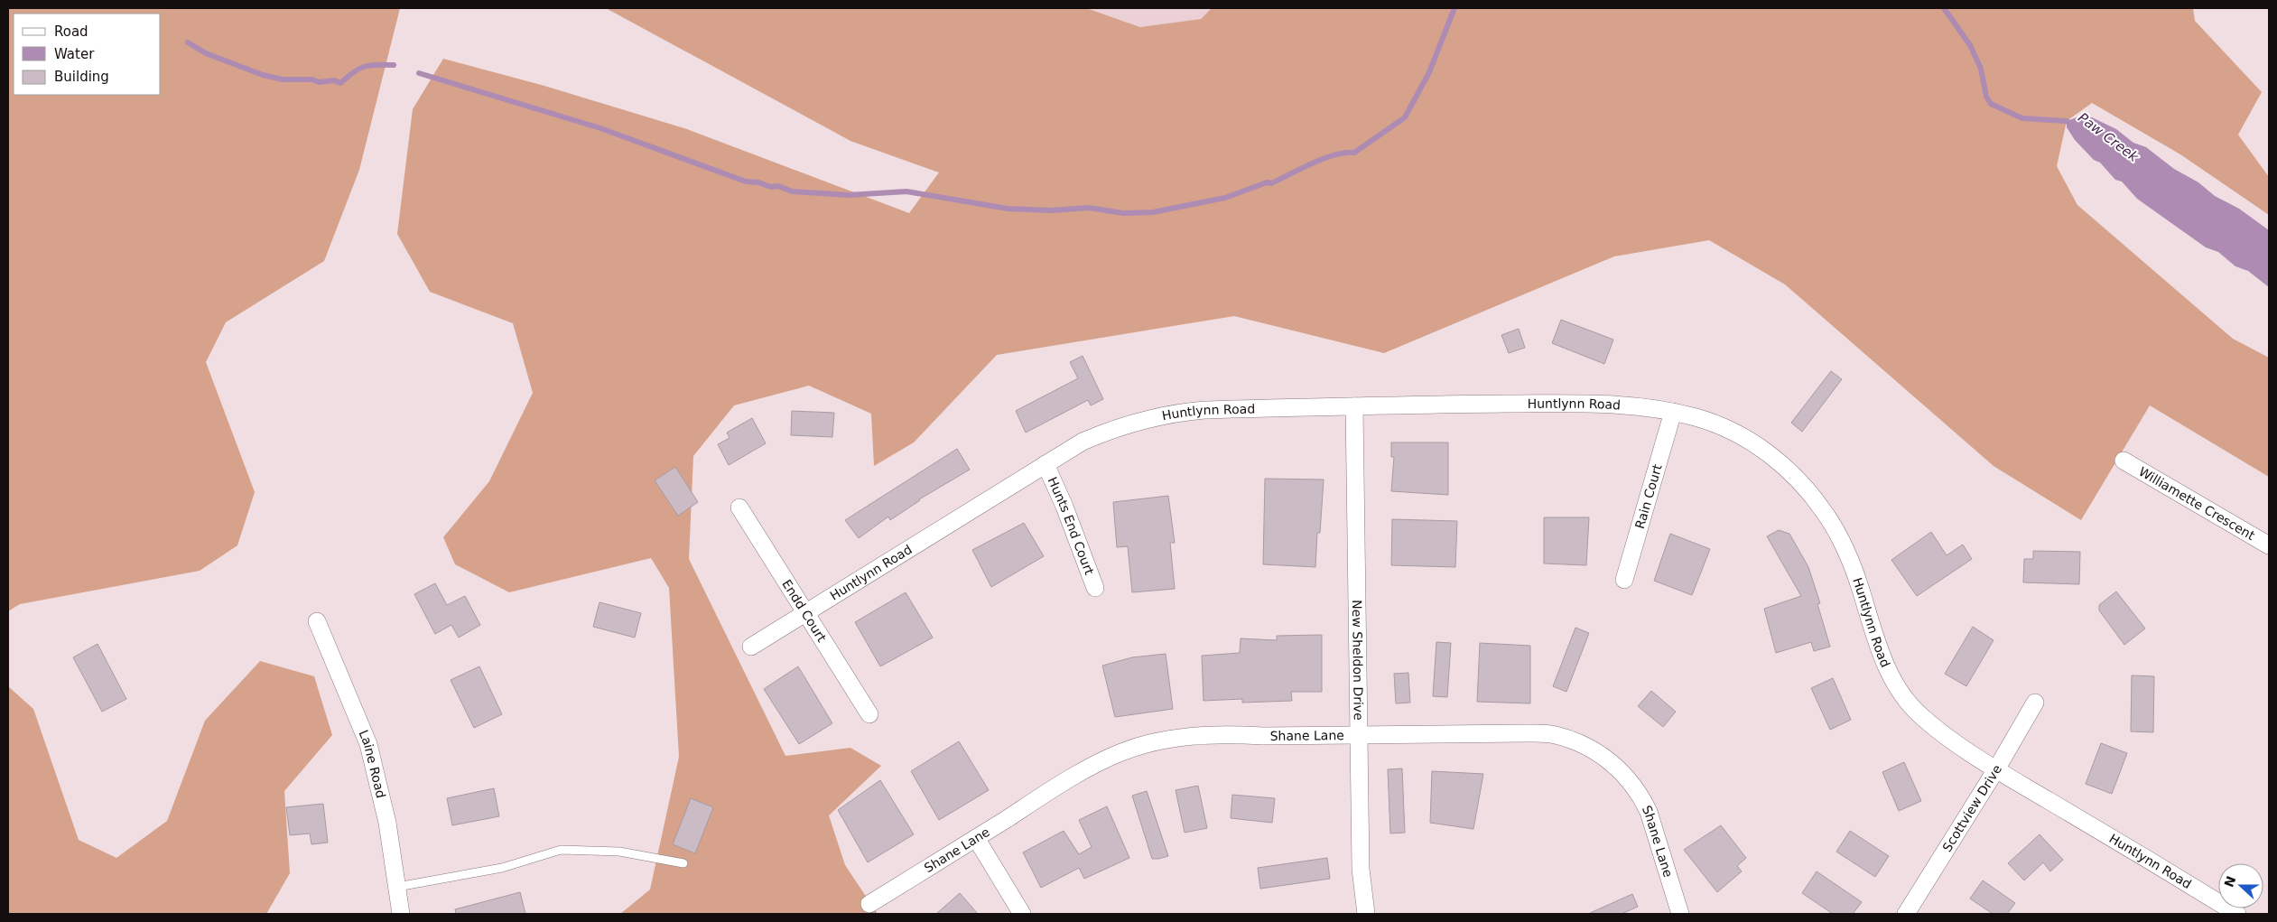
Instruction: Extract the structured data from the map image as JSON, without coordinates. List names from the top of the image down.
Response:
{
  "streets": {
    "street": [
      "Huntlynn Road",
      "Rain Court",
      "Williamette Crescent",
      "Hunts End Court",
      "Endd Court",
      "New Sheldon Drive",
      "Shane Lane",
      "Laine Road",
      "Scottview Drive"
    ]
  },
  "crossings": [
    ["Huntlynn Road", "Rain Court"],
    ["Huntlynn Road", "Hunts End Court"],
    ["Huntlynn Road", "Endd Court"],
    ["Huntlynn Road", "New Sheldon Drive"],
    ["Huntlynn Road", "Scottview Drive"],
    ["New Sheldon Drive", "Shane Lane"]
  ],
  "water": ["Paw Creek"],
  "legend": ["Road", "Water", "Building"],
  "north": "left"
}
